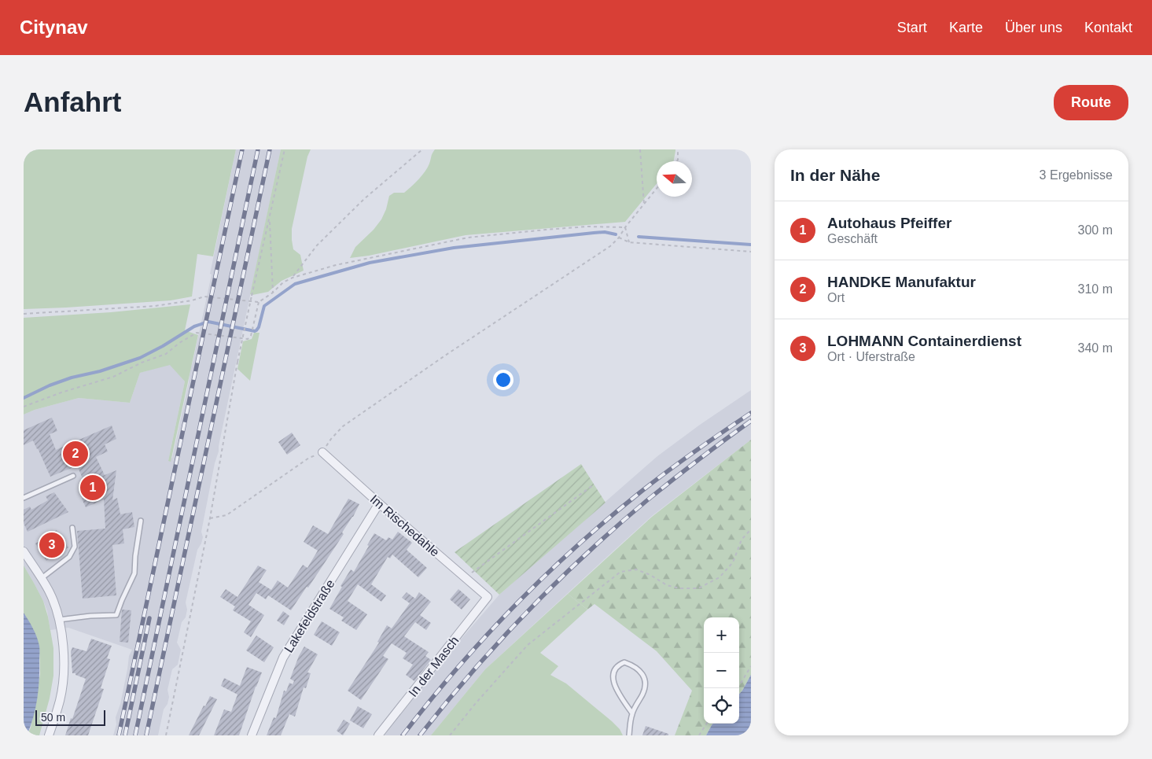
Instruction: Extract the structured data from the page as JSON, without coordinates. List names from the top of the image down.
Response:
{
  "streets": {
    "street": ["Im Rischedahle", "Lakefeldstraße", "In der Masch"]
  },
  "crossings": [
    ["Im Rischedahle", "Lakefeldstraße"],
    ["Im Rischedahle", "In der Masch"]
  ],
  "scale_bar": "50 m",
  "north": "left",
  "page": {
    "header": "Citynav",
    "nav": [
      "Start",
      "Karte",
      "Über uns",
      "Kontakt"
    ],
    "buttons": "Route",
    "title": "Anfahrt",
    "heading": ["In der Nähe", "3 Ergebnisse"],
    "list": [
      {
        "mark": "1",
        "name": "Autohaus Pfeiffer",
        "note": "Geschäft",
        "value": "300 m"
      },
      {
        "mark": "2",
        "name": "HANDKE Manufaktur",
        "note": "Ort",
        "value": "310 m"
      },
      {
        "mark": "3",
        "name": "LOHMANN Containerdienst",
        "note": "Ort · Uferstraße",
        "value": "340 m"
      }
    ],
    "pins": ["2", "1", "3"],
    "map_buttons": ["+", "−"],
    "scale": "50 m"
  }
}
